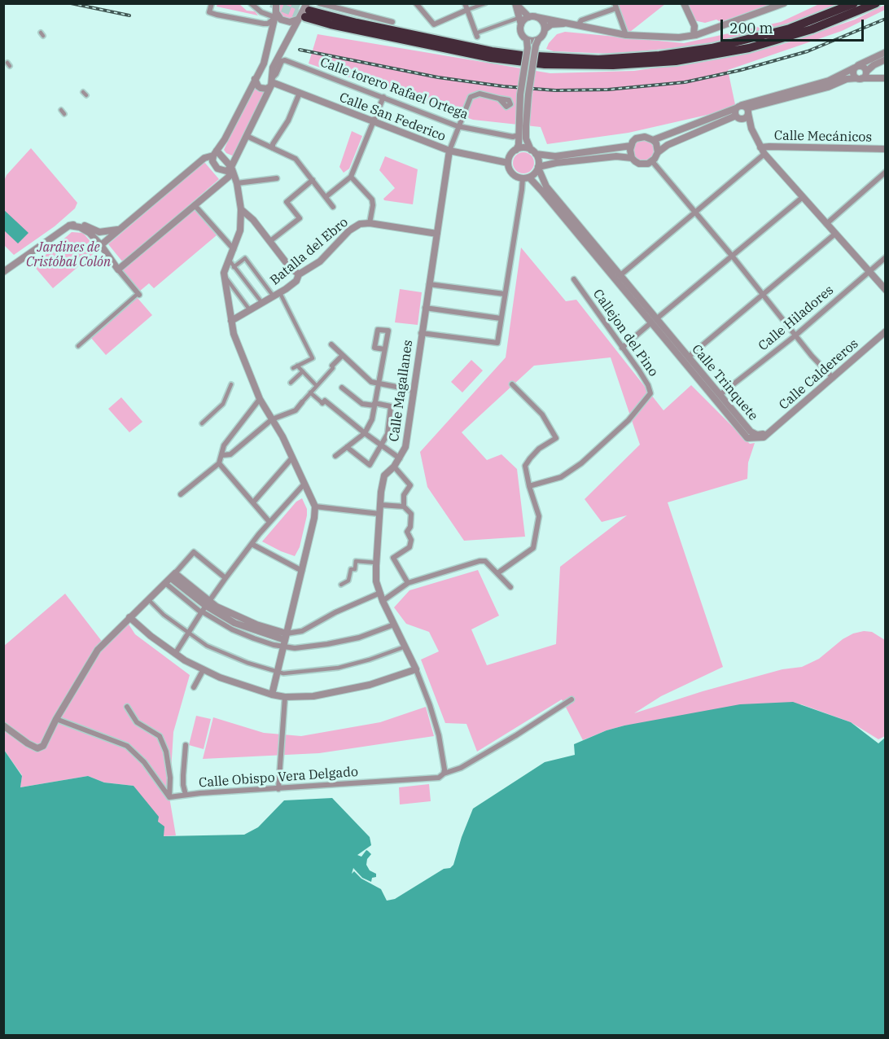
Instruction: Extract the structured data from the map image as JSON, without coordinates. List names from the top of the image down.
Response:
{
  "streets": {
    "street": [
      "Calle torero Rafael Ortega",
      "Calle San Federico",
      "Calle Mecánicos",
      "Batalla del Ebro",
      "Calle Hiladores",
      "Callejon del Pino",
      "Calle Caldereros",
      "Calle Trinquete",
      "Calle Magallanes",
      "Calle Obispo Vera Delgado"
    ]
  },
  "crossings": [
    ["Calle torero Rafael Ortega", "Calle San Federico"],
    ["Calle San Federico", "Calle Trinquete"],
    ["Calle San Federico", "Calle Magallanes"],
    ["Batalla del Ebro", "Calle Magallanes"],
    ["Calle Hiladores", "Calle Trinquete"],
    ["Calle Caldereros", "Calle Trinquete"]
  ],
  "parks": ["Jardines de Cristóbal Colón"],
  "scale_bar": "200 m"
}
